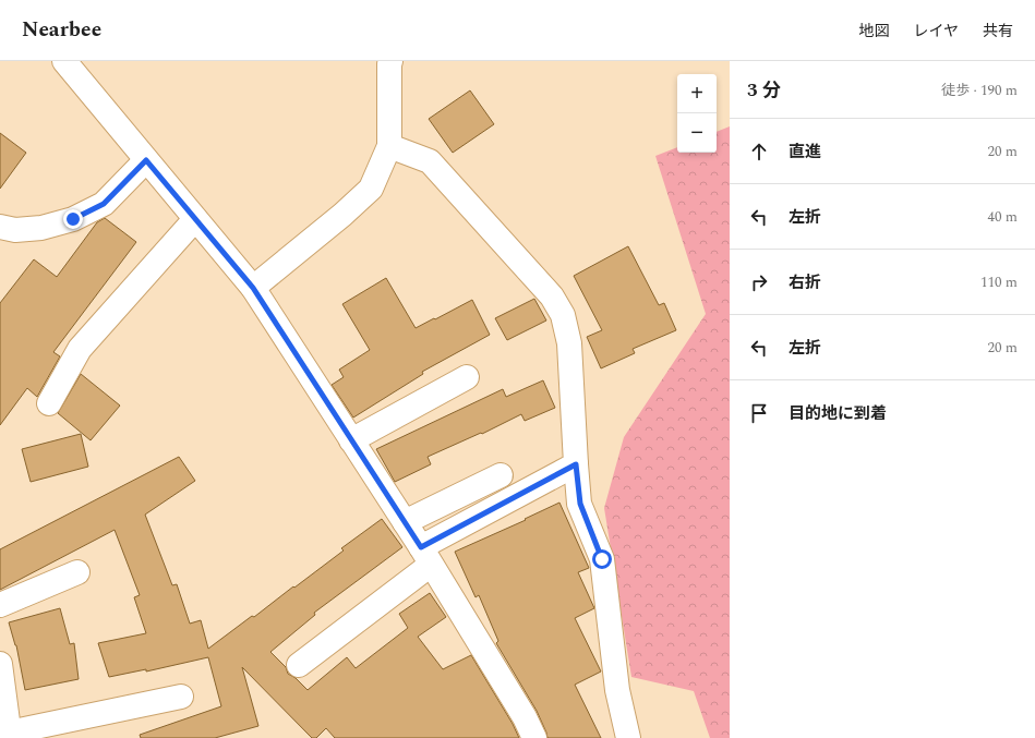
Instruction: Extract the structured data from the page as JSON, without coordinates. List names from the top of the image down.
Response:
{
  "page": {
    "header": "Nearbee",
    "nav": ["地図", "レイヤ", "共有"],
    "heading": ["3 分", "徒歩 · 190 m"],
    "map_buttons": ["+", "−"],
    "list": [
      ["直進", "20 m"],
      ["左折", "40 m"],
      ["右折", "110 m"],
      ["左折", "20 m"],
      "目的地に到着"
    ]
  }
}
